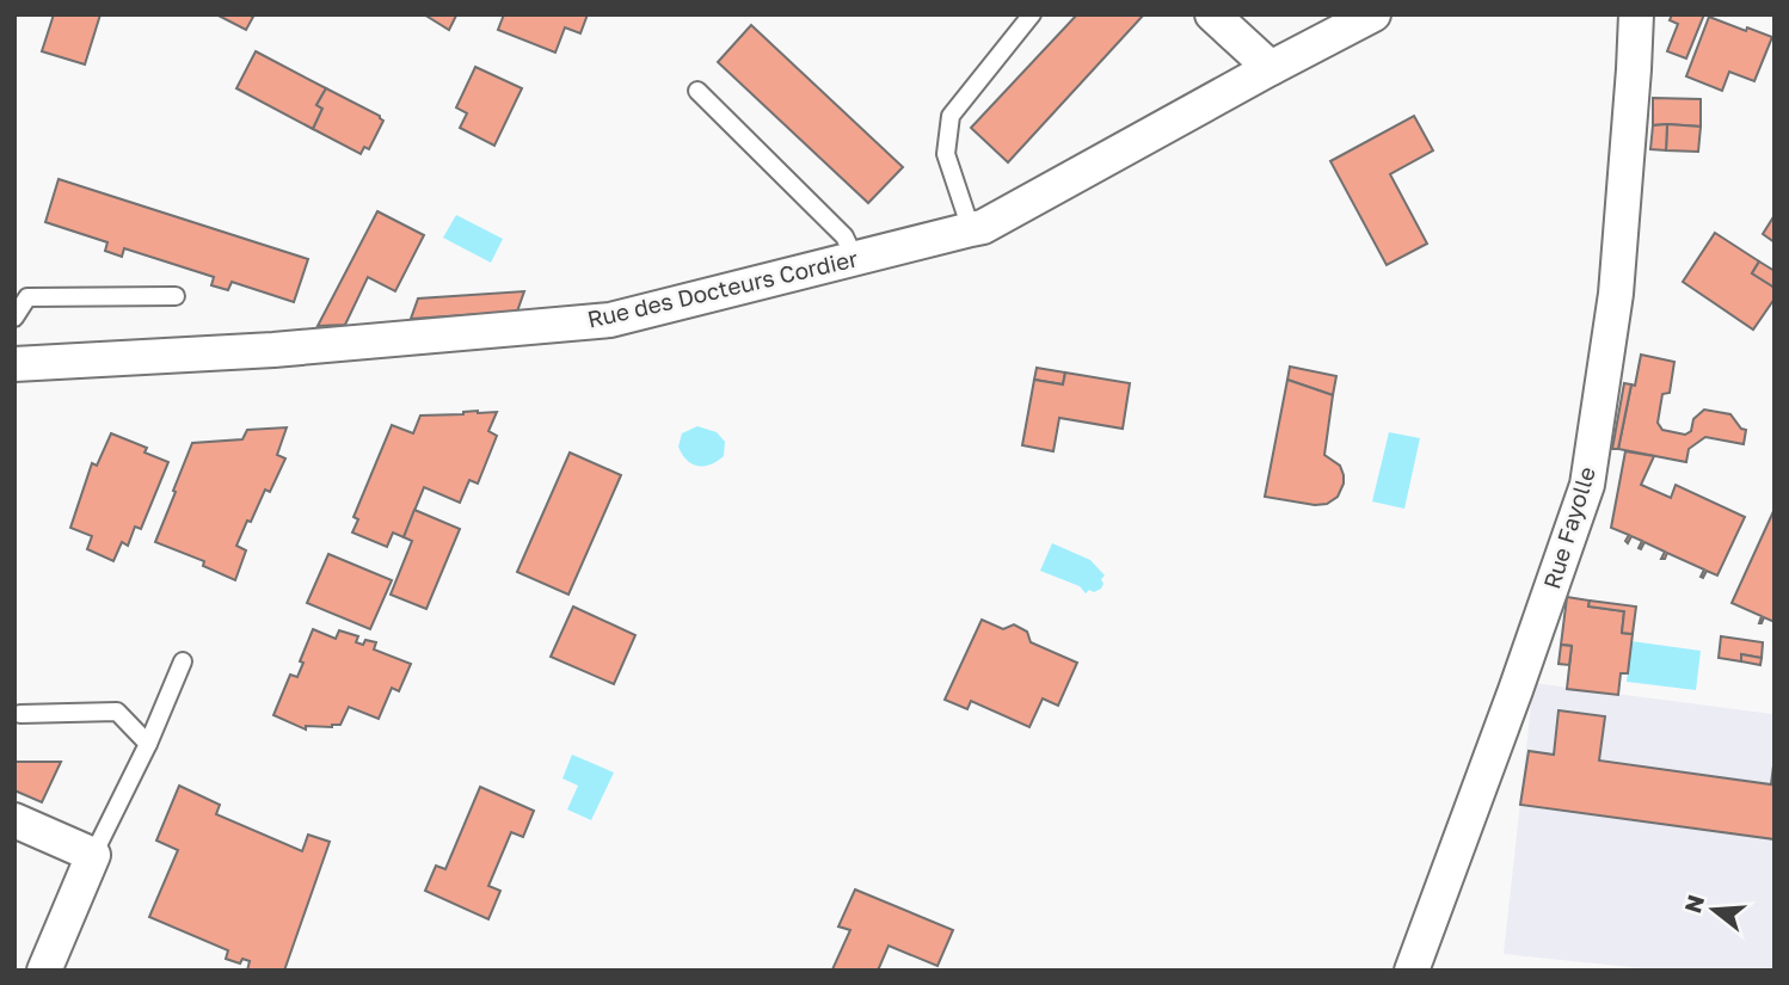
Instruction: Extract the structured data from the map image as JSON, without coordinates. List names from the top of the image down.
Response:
{
  "streets": {
    "street": ["Rue des Docteurs Cordier", "Rue Fayolle"]
  },
  "north": "left"
}
